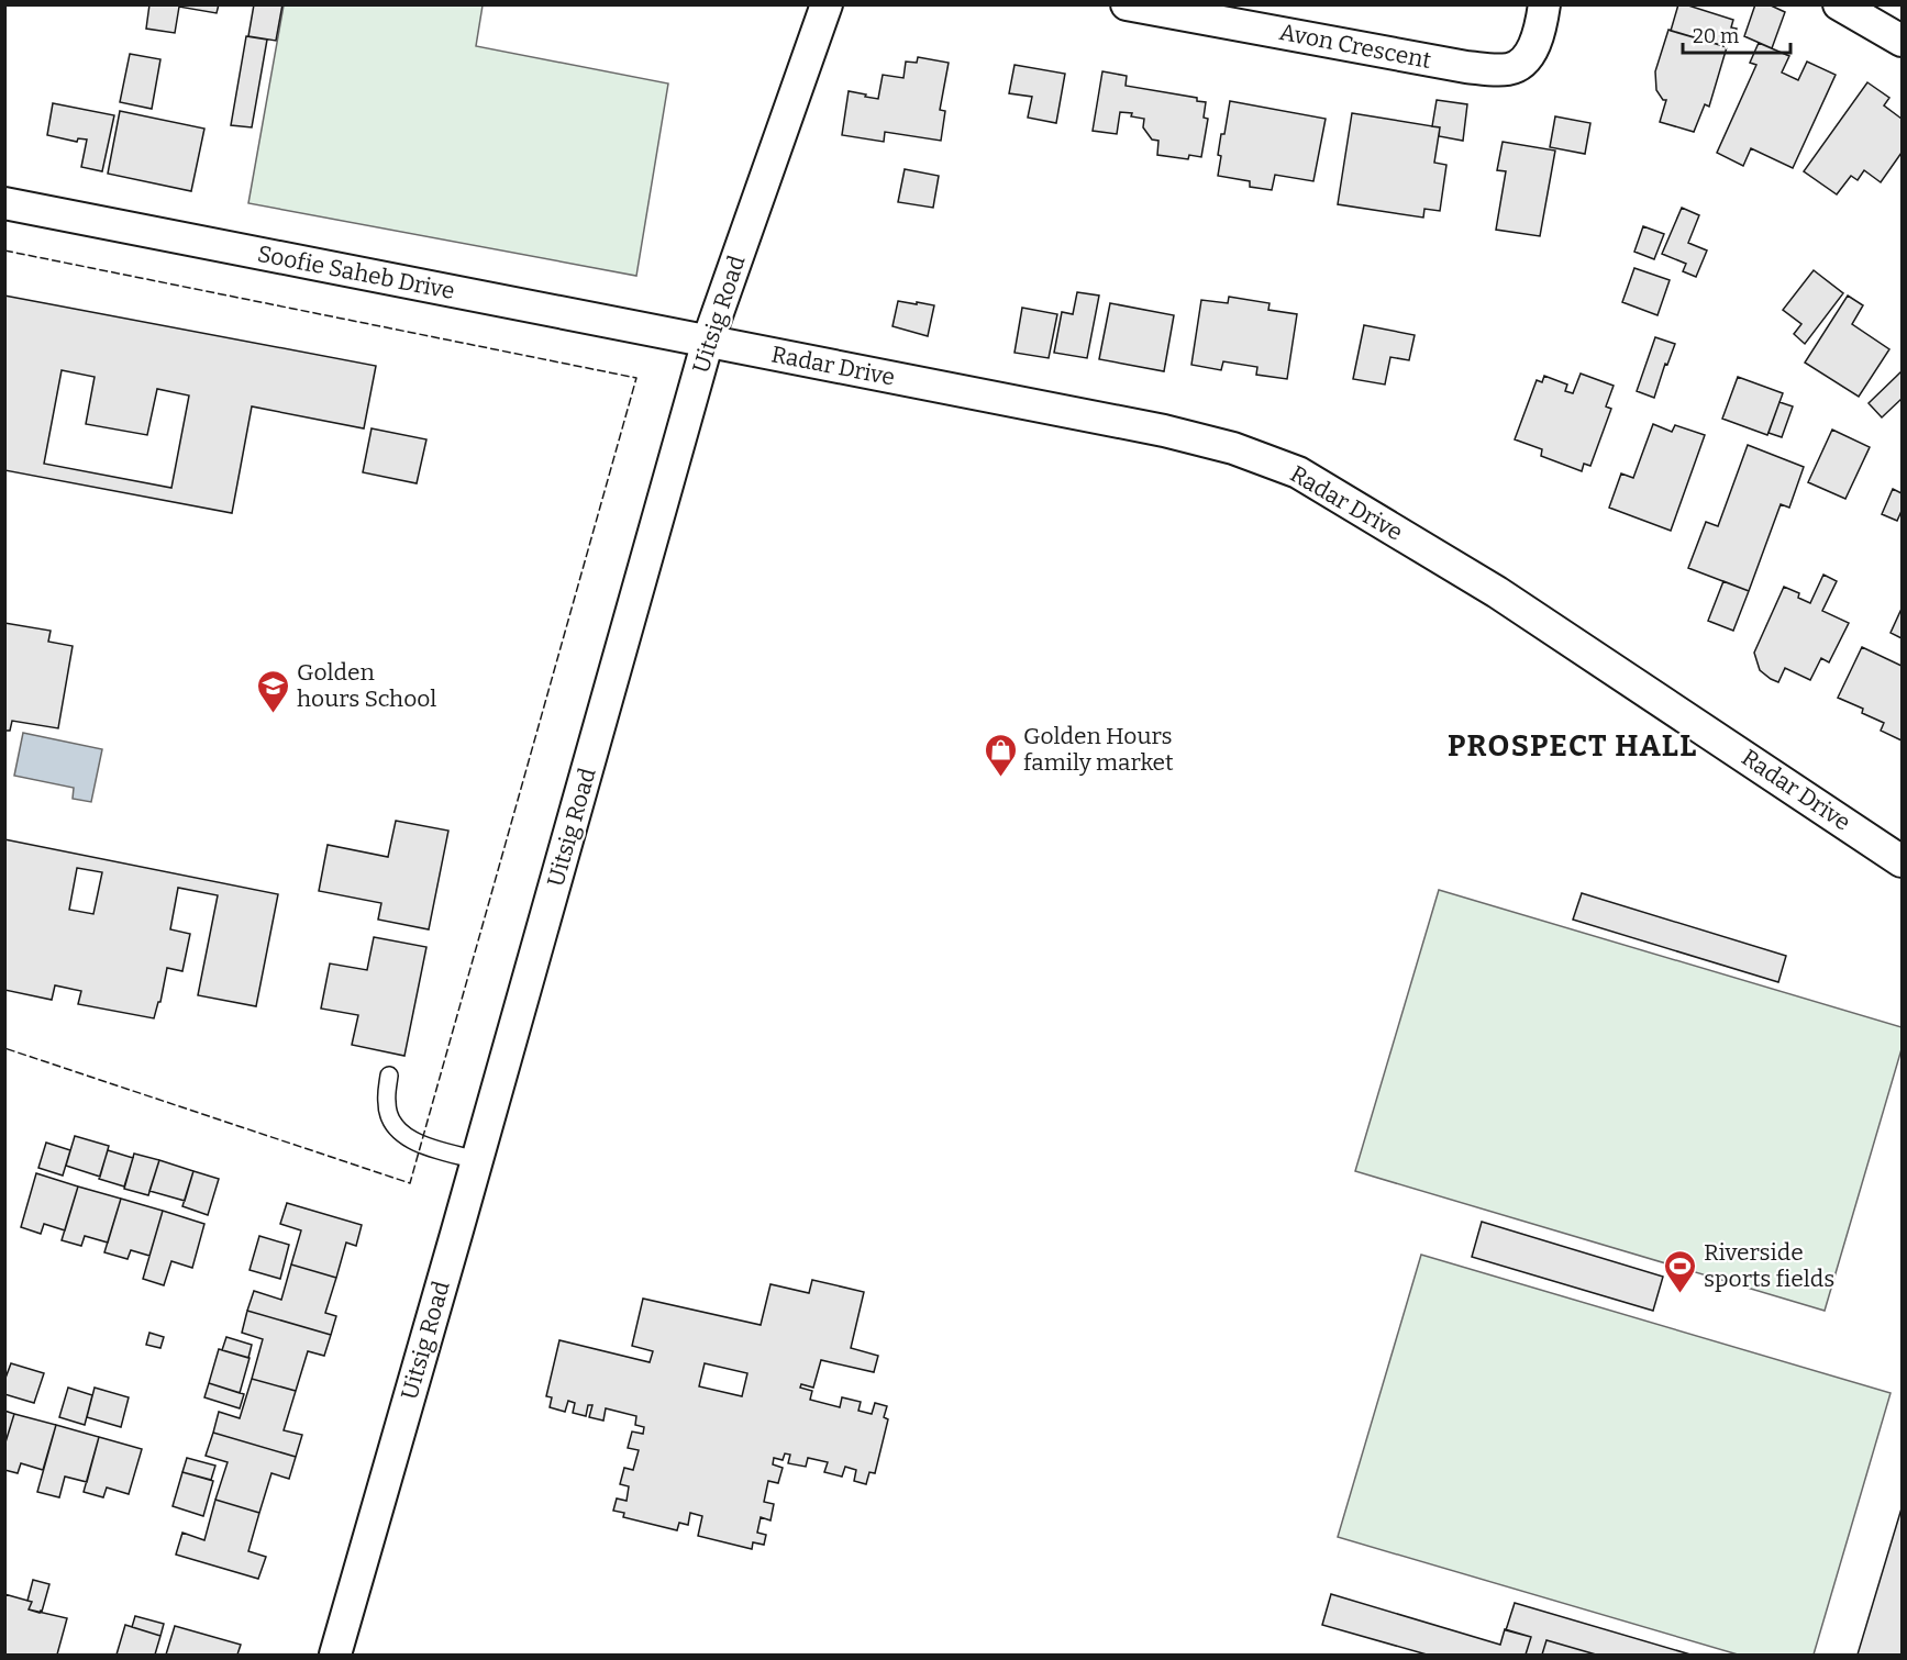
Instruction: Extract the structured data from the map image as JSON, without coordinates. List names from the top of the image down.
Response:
{
  "streets": {
    "street": [
      "Avon Crescent",
      "Soofie Saheb Drive",
      "Uitsig Road",
      "Radar Drive"
    ]
  },
  "crossings": [
    ["Soofie Saheb Drive", "Uitsig Road"],
    ["Soofie Saheb Drive", "Radar Drive"],
    ["Uitsig Road", "Radar Drive"]
  ],
  "districts": ["PROSPECT HALL"],
  "places": {
    "school or university": ["Golden hours School"],
    "shop": ["Golden Hours family market"],
    "sports": ["Riverside sports fields"]
  },
  "scale_bar": "20 m"
}
